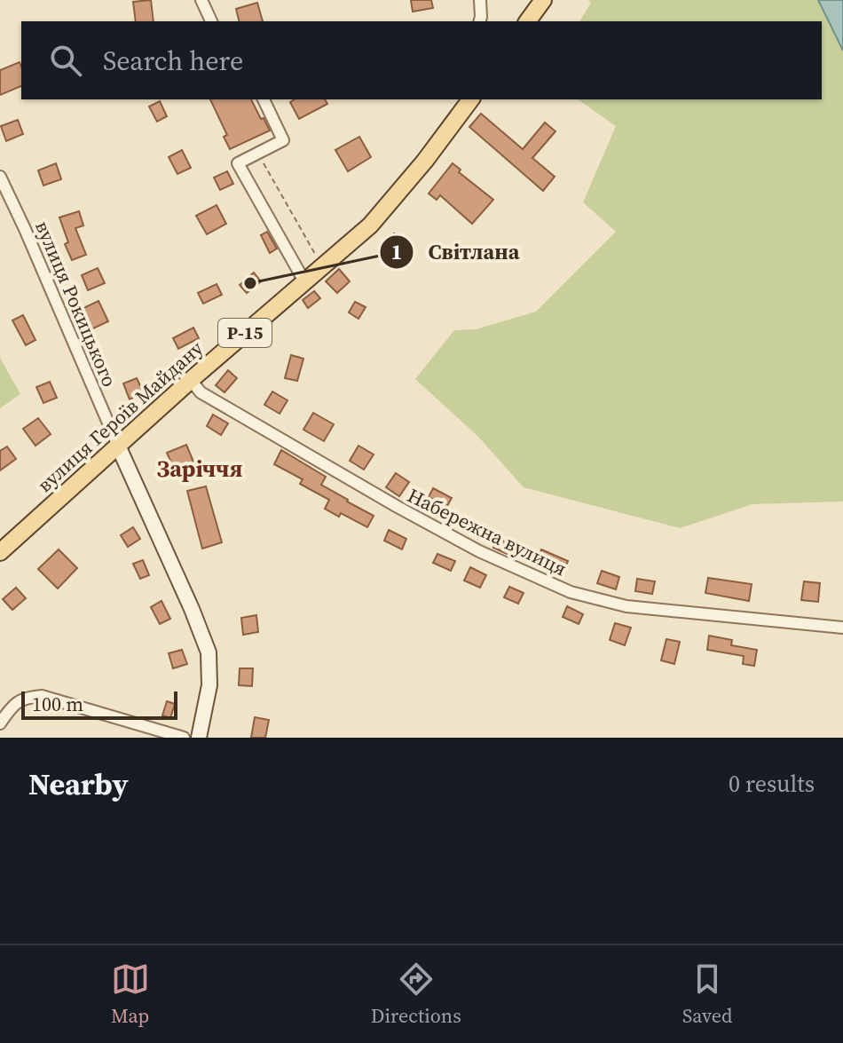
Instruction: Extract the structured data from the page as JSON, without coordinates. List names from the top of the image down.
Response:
{
  "streets": {
    "main road": ["Р-15", "вулиця Героїв Майдану"],
    "street": ["вулиця Рокицького", "Набережна вулиця"]
  },
  "crossings": [
    ["вулиця Рокицького", "вулиця Героїв Майдану"],
    ["вулиця Героїв Майдану", "Набережна вулиця"]
  ],
  "districts": ["Заріччя"],
  "places": ["Світлана"],
  "scale_bar": "100 m",
  "page": {
    "search": "Search here",
    "scale": "100 m",
    "heading": ["Nearby", "0 results"],
    "nav": ["Map", "Directions", "Saved"]
  }
}
